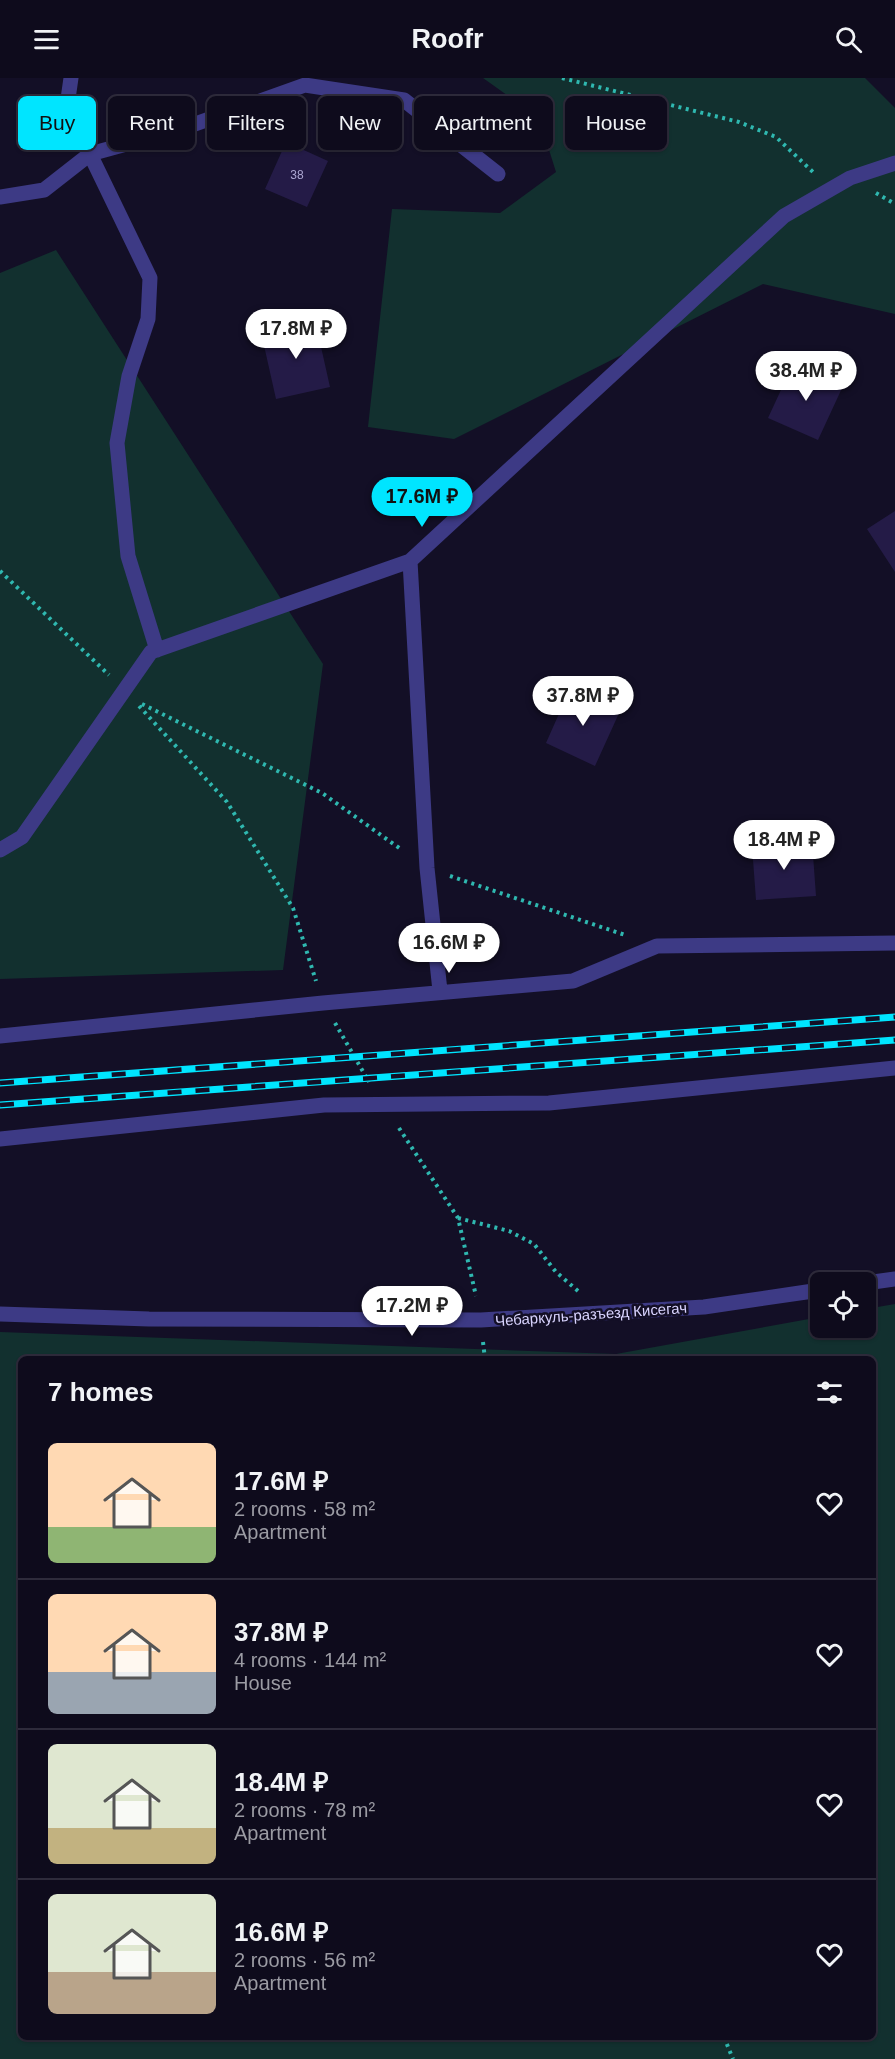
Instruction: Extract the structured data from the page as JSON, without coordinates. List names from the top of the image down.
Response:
{
  "streets": {
    "street": ["Чебаркуль-разъезд Кисегач"]
  },
  "house_numbers": ["38"],
  "page": {
    "header": "Roofr",
    "chip": [
      "Buy",
      "Rent",
      "Filters",
      "New",
      "Apartment",
      "House"
    ],
    "price": [
      "17.8M ₽",
      "38.4M ₽",
      "17.6M ₽",
      "37.8M ₽",
      "18.4M ₽",
      "16.6M ₽",
      "17.2M ₽"
    ],
    "heading": "7 homes",
    "list": [
      {
        "name": "17.6M ₽",
        "note": "2 rooms · 58 m² · Apartment"
      },
      {
        "name": "37.8M ₽",
        "note": "4 rooms · 144 m² · House"
      },
      {
        "name": "18.4M ₽",
        "note": "2 rooms · 78 m² · Apartment"
      },
      {
        "name": "16.6M ₽",
        "note": "2 rooms · 56 m² · Apartment"
      }
    ]
  }
}
